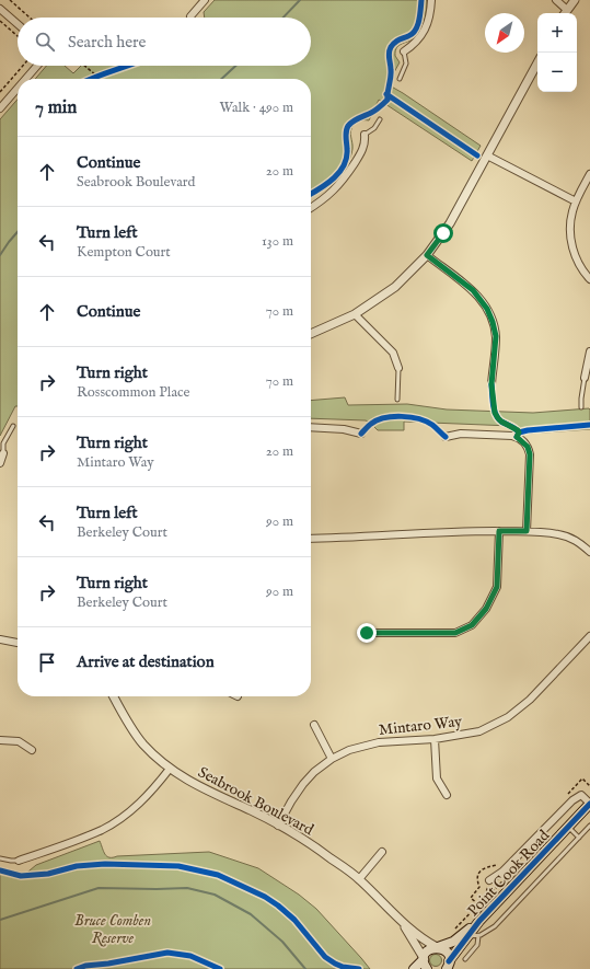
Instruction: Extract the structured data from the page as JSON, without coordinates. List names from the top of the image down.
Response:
{
  "streets": {
    "main road": ["Point Cook Road"],
    "street": ["Mintaro Way", "Seabrook Boulevard"]
  },
  "crossings": [
    ["Mintaro Way", "Seabrook Boulevard"],
    ["Seabrook Boulevard", "Point Cook Road"]
  ],
  "parks": ["Bruce Comben Reserve"],
  "north": "bottom left",
  "page": {
    "map_buttons": ["+", "−"],
    "search": "Search here",
    "heading": ["7 min", "Walk · 490 m"],
    "list": [
      ["Continue", "Seabrook Boulevard", "20 m"],
      ["Turn left", "Kempton Court", "130 m"],
      ["Continue", "70 m"],
      ["Turn right", "Rosscommon Place", "70 m"],
      ["Turn right", "Mintaro Way", "20 m"],
      ["Turn left", "Berkeley Court", "90 m"],
      ["Turn right", "Berkeley Court", "90 m"],
      "Arrive at destination"
    ]
  }
}
